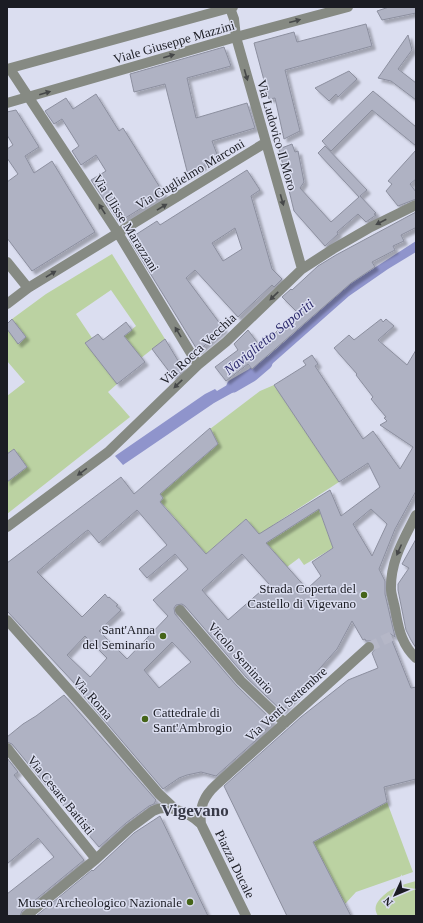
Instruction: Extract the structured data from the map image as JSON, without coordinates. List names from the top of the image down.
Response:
{
  "streets": {
    "street": [
      "Viale Giuseppe Mazzini",
      "Via Ludovico Il Moro",
      "Via Guglielmo Marconi",
      "Via Ulisse Marazzani",
      "Via Rocca Vecchia",
      "Vicolo Seminario",
      "Via Roma",
      "Via Venti Settembre",
      "Via Cesare Battisti",
      "Piazza Ducale"
    ]
  },
  "crossings": [
    ["Viale Giuseppe Mazzini", "Via Ludovico Il Moro"],
    ["Viale Giuseppe Mazzini", "Via Ulisse Marazzani"],
    ["Via Ludovico Il Moro", "Via Guglielmo Marconi"],
    ["Via Ludovico Il Moro", "Via Rocca Vecchia"],
    ["Via Guglielmo Marconi", "Via Ulisse Marazzani"],
    ["Via Ulisse Marazzani", "Via Rocca Vecchia"],
    ["Vicolo Seminario", "Via Venti Settembre"],
    ["Via Roma", "Piazza Ducale"],
    ["Via Venti Settembre", "Piazza Ducale"],
    ["Via Cesare Battisti", "Piazza Ducale"]
  ],
  "one_way": [
    "Via Ludovico Il Moro",
    "Via Guglielmo Marconi",
    "Via Ulisse Marazzani",
    "Via Rocca Vecchia"
  ],
  "districts": ["Vigevano"],
  "water": ["Naviglietto Saporiti"],
  "places": [
    "Strada Coperta del Castello di Vigevano",
    "Sant'Anna del Seminario",
    "Cattedrale di Sant'Ambrogio",
    "Museo Archeologico Nazionale"
  ],
  "north": "bottom left"
}
